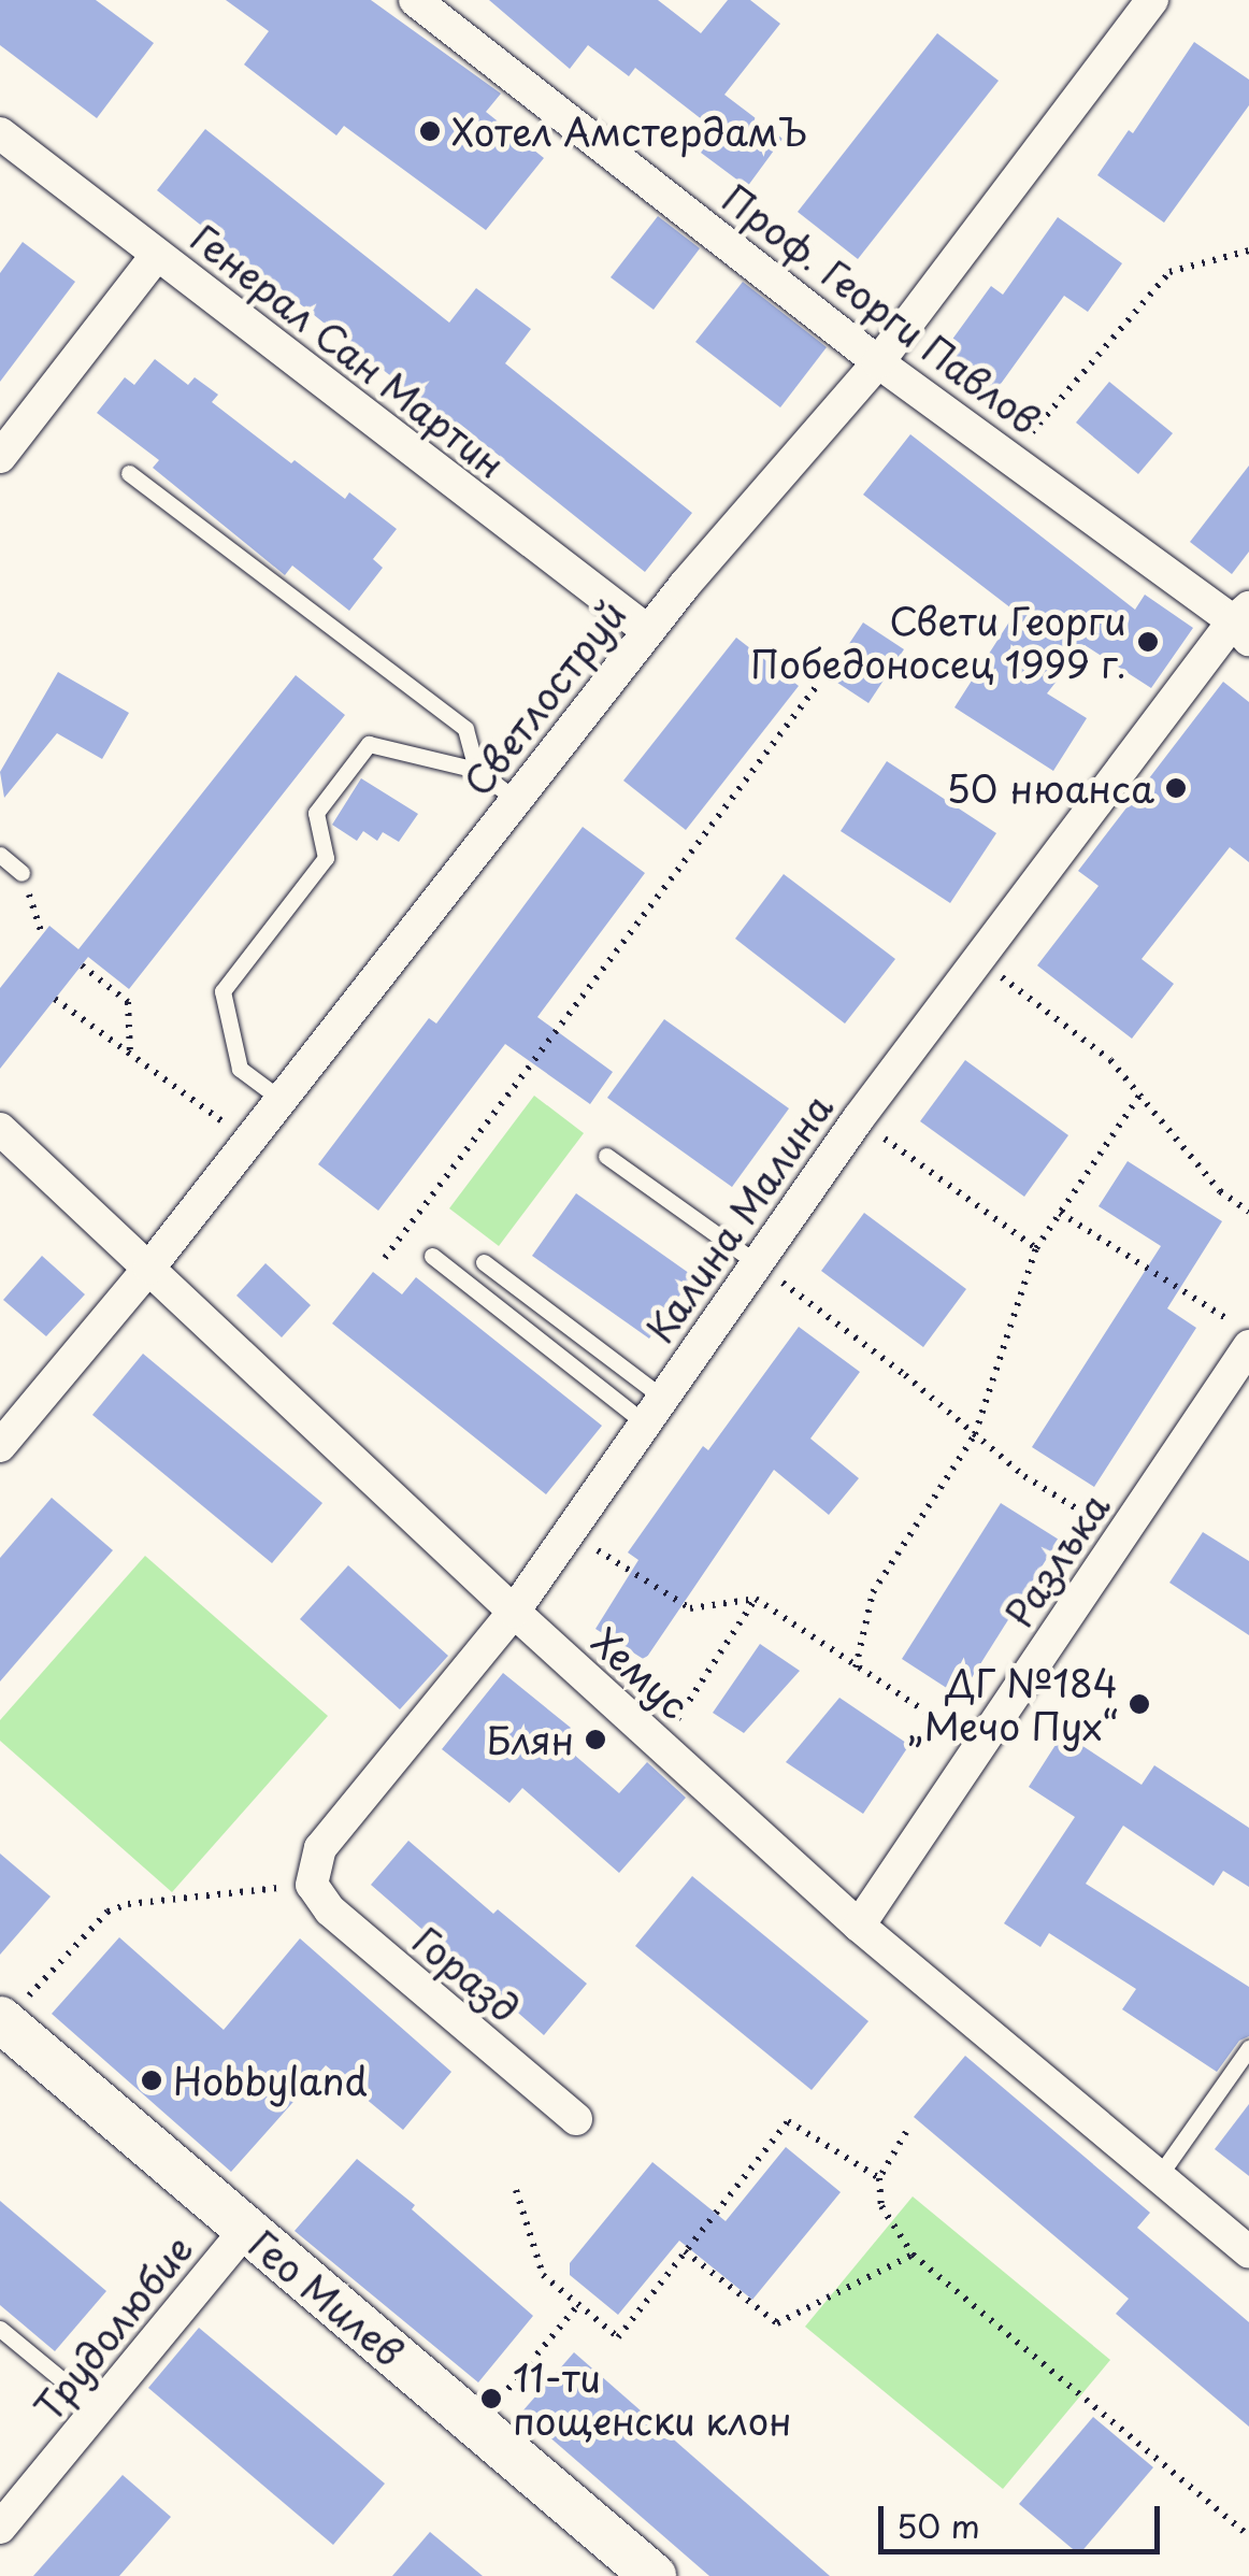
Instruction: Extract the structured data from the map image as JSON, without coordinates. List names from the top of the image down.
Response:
{
  "streets": {
    "street": [
      "Проф. Георги Павлов",
      "Генерал Сан Мартин",
      "Светлоструй",
      "Калина Малина",
      "Разлъка",
      "Хемус",
      "Горазд",
      "Гео Милев",
      "Трудолюбие"
    ]
  },
  "crossings": [
    ["Проф. Георги Павлов", "Светлоструй"],
    ["Проф. Георги Павлов", "Калина Малина"],
    ["Генерал Сан Мартин", "Светлоструй"],
    ["Светлоструй", "Хемус"],
    ["Калина Малина", "Хемус"],
    ["Калина Малина", "Горазд"],
    ["Разлъка", "Хемус"],
    ["Гео Милев", "Трудолюбие"]
  ],
  "places": [
    "Хотел АмстердамЪ",
    "Свети Георги Победоносец 1999 г.",
    "50 нюанса",
    "ДГ №184 „Мечо Пух“",
    "Блян",
    "Hobbyland",
    "11-ти пощенски клон"
  ],
  "scale_bar": "50 m"
}
